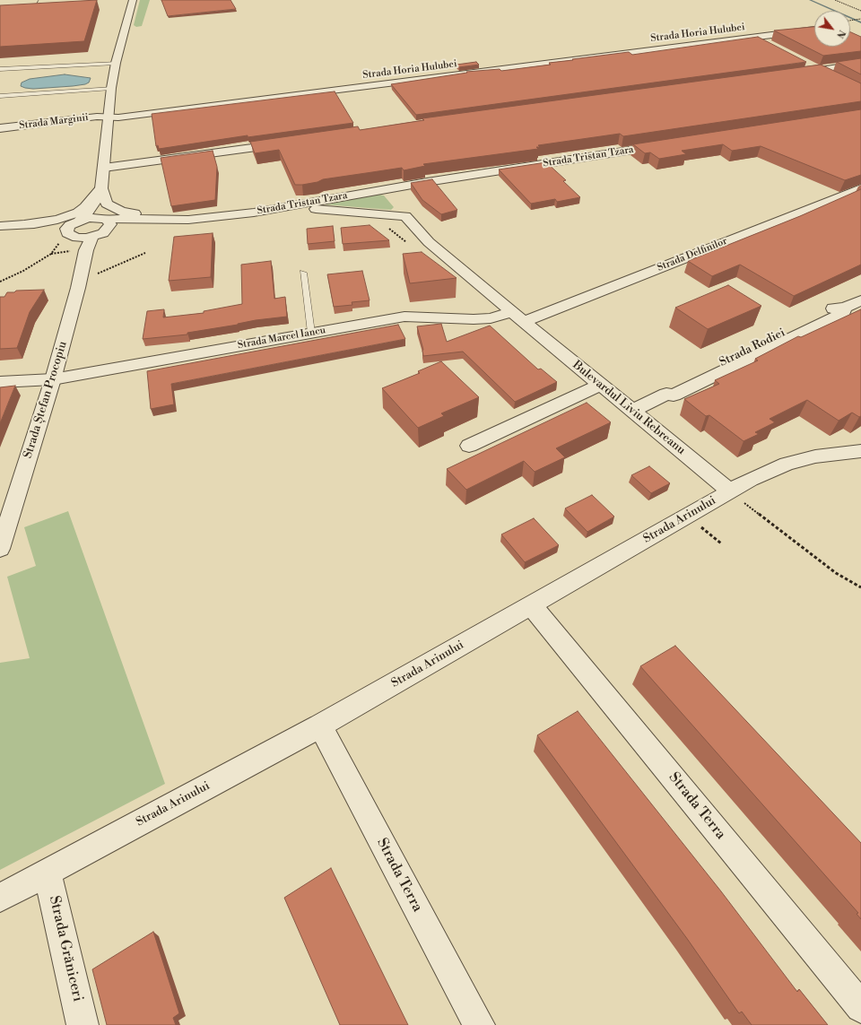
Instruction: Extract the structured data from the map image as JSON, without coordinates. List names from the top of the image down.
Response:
{
  "streets": {
    "street": [
      "Strada Horia Hulubei",
      "Strada Marginii",
      "Strada Tristan Tzara",
      "Strada Delfinilor",
      "Strada Marcel Iancu",
      "Strada Rodiei",
      "Strada Ștefan Procopiu",
      "Bulevardul Liviu Rebreanu",
      "Strada Arinului",
      "Strada Terra",
      "Strada Grăniceri"
    ]
  },
  "crossings": [
    ["Strada Horia Hulubei", "Strada Marginii"],
    ["Strada Horia Hulubei", "Strada Ștefan Procopiu"],
    ["Strada Marginii", "Strada Ștefan Procopiu"],
    ["Strada Tristan Tzara", "Strada Ștefan Procopiu"],
    ["Strada Tristan Tzara", "Bulevardul Liviu Rebreanu"],
    ["Strada Delfinilor", "Strada Marcel Iancu"],
    ["Strada Delfinilor", "Bulevardul Liviu Rebreanu"],
    ["Strada Marcel Iancu", "Strada Ștefan Procopiu"],
    ["Strada Marcel Iancu", "Bulevardul Liviu Rebreanu"],
    ["Strada Rodiei", "Bulevardul Liviu Rebreanu"],
    ["Bulevardul Liviu Rebreanu", "Strada Arinului"],
    ["Strada Arinului", "Strada Terra"],
    ["Strada Arinului", "Strada Grăniceri"]
  ],
  "north": "bottom right"
}
